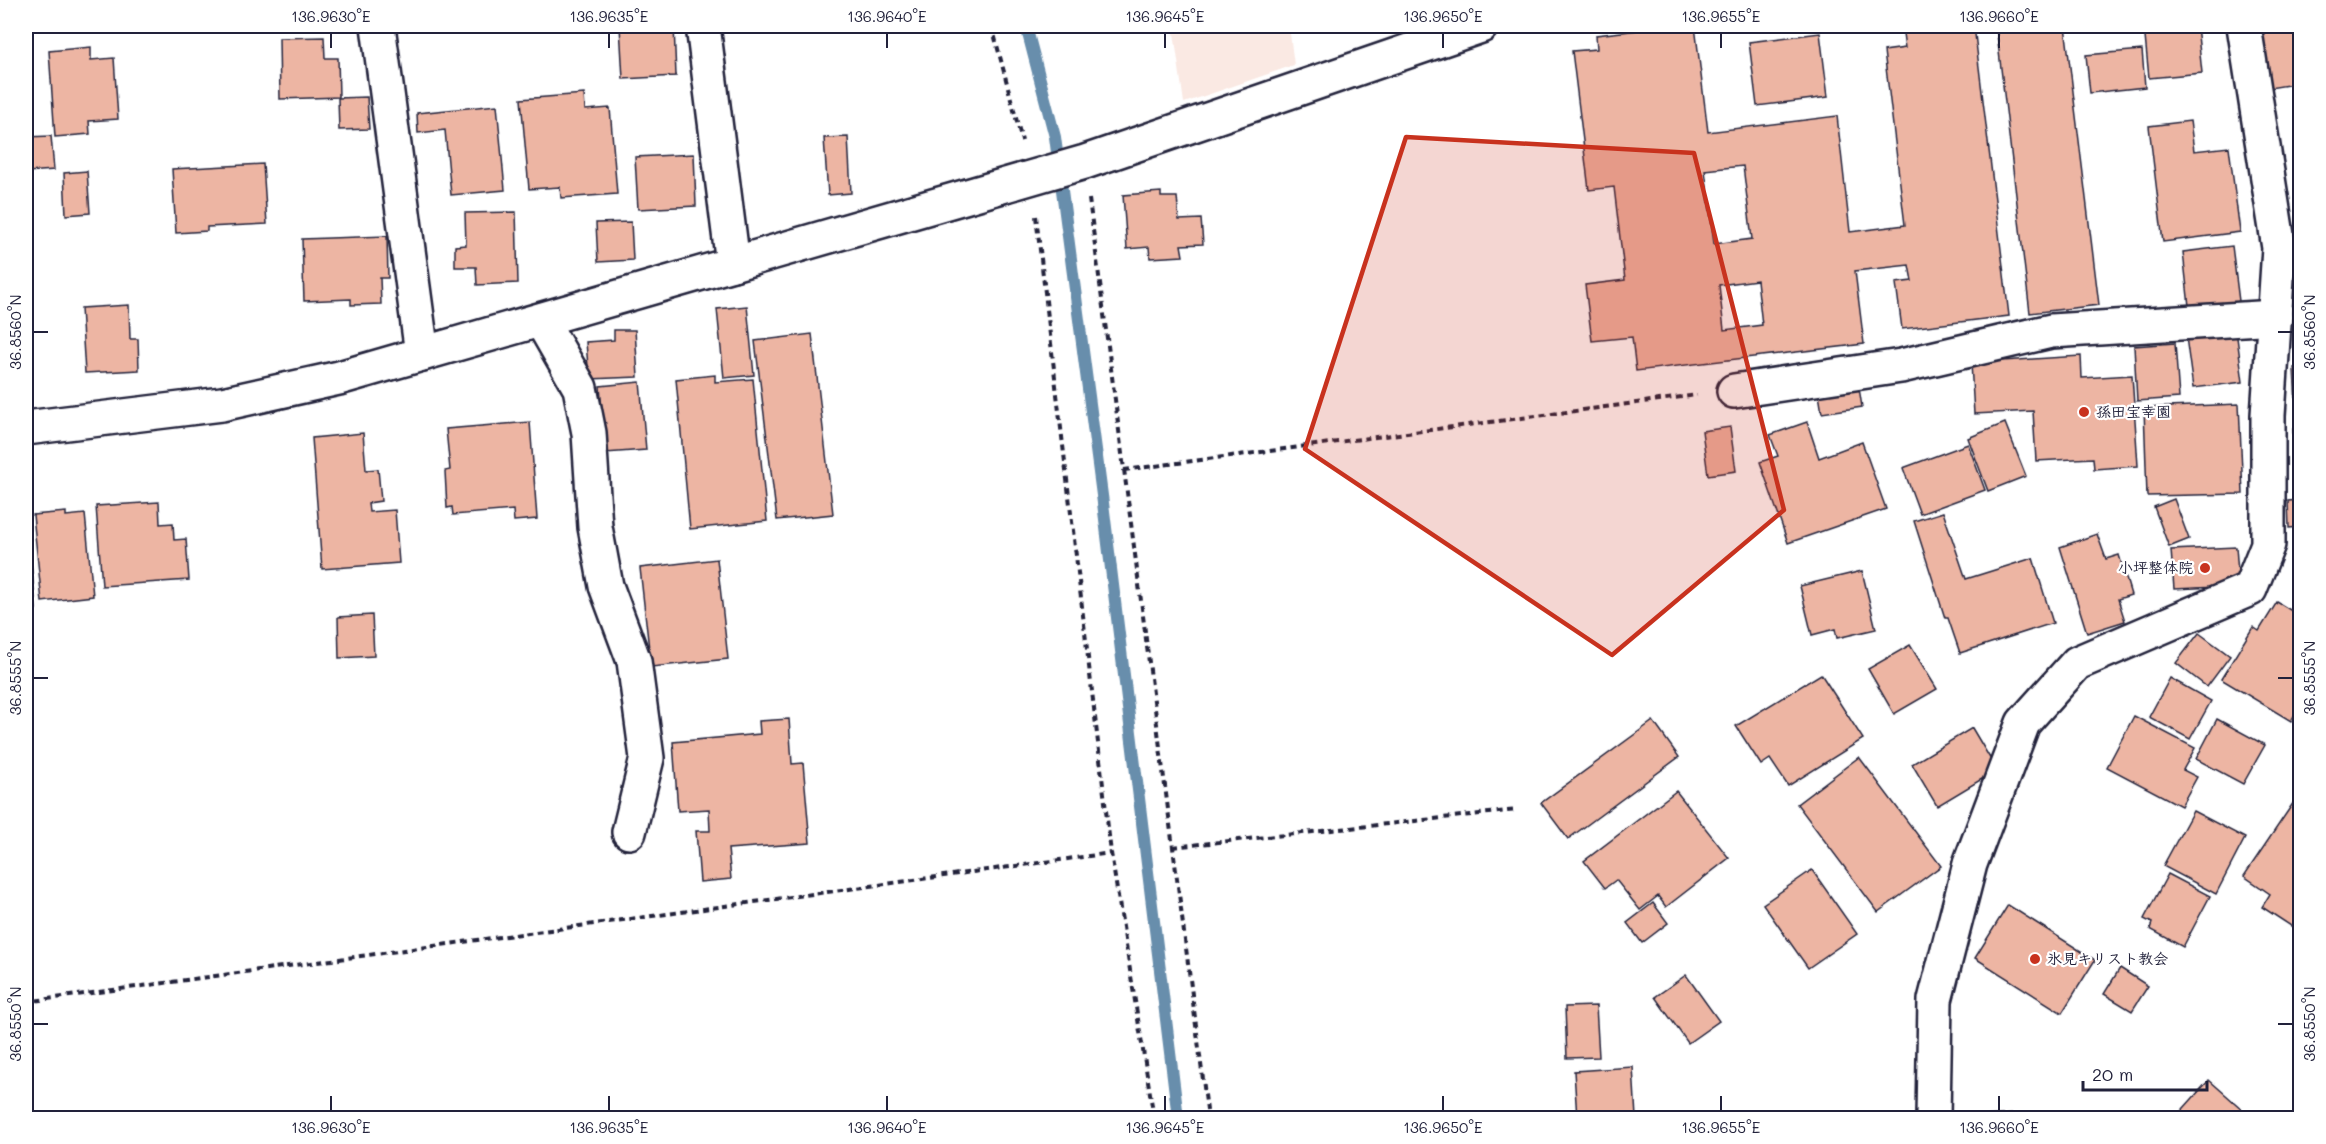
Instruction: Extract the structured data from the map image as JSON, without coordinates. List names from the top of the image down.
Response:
{
  "places": ["孫田宝幸園", "小坪整体院", "氷見キリスト教会"],
  "scale_bar": "20 m",
  "coordinates": [
    "136.9630°E",
    "136.9635°E",
    "136.9640°E",
    "136.9645°E",
    "136.9650°E",
    "136.9655°E",
    "136.9660°E",
    "36.8560°N",
    "36.8555°N",
    "36.8550°N"
  ]
}
